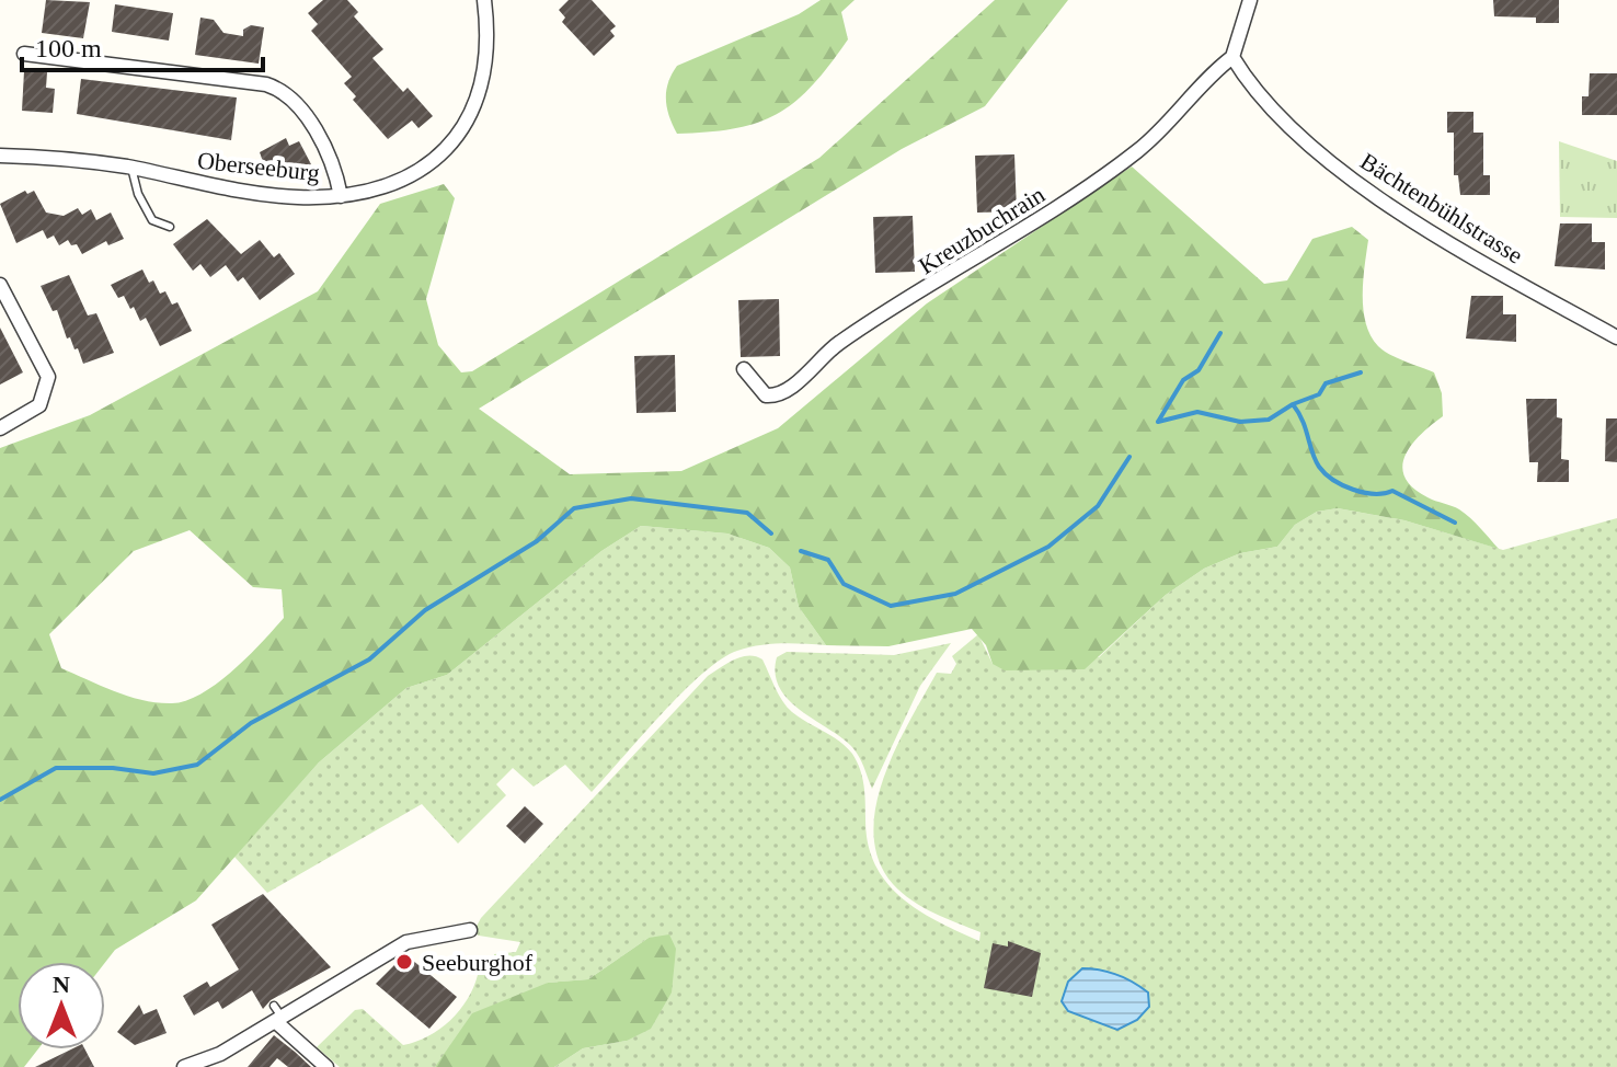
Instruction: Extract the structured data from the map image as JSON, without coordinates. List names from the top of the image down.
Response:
{
  "streets": {
    "street": ["Oberseeburg", "Bächtenbühlstrasse", "Kreuzbuchrain"]
  },
  "crossings": [
    ["Bächtenbühlstrasse", "Kreuzbuchrain"]
  ],
  "places": ["Seeburghof"],
  "scale_bar": "100 m",
  "north": "top"
}
